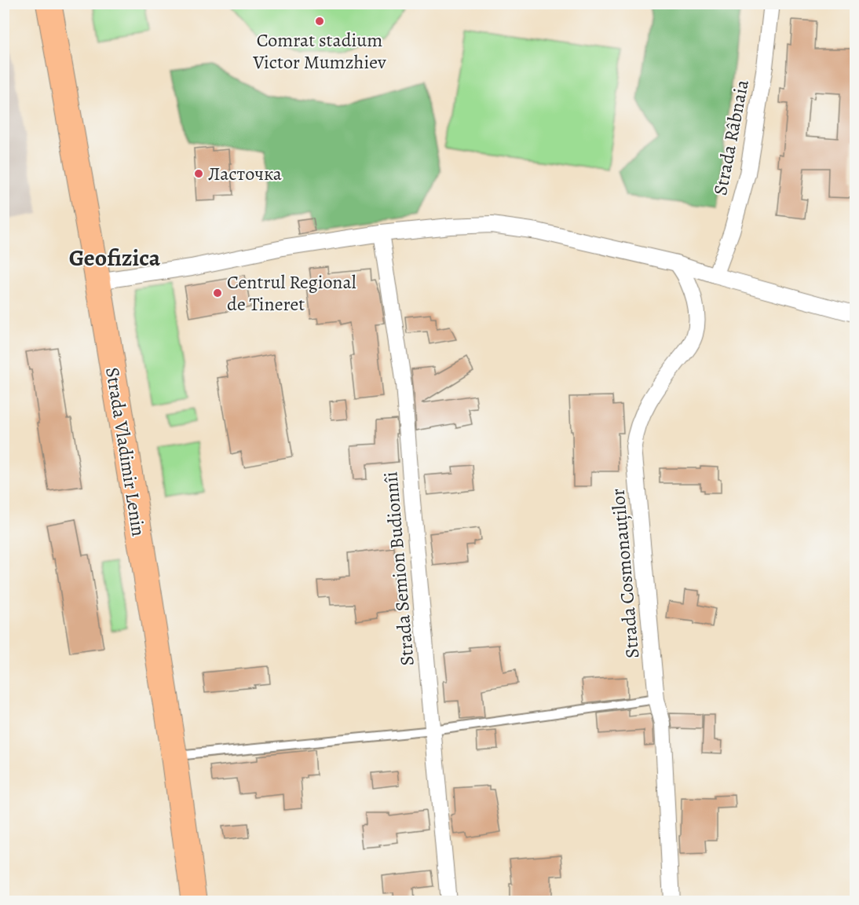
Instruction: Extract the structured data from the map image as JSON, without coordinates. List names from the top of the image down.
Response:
{
  "streets": {
    "main road": ["Strada Vladimir Lenin"],
    "street": ["Strada Râbnaia", "Strada Semion Budionnîi", "Strada Cosmonauților"]
  },
  "districts": ["Geofizica"],
  "places": ["Comrat stadium Victor Mumzhiev", "Ласточка", "Centrul Regional de Tineret"]
}
